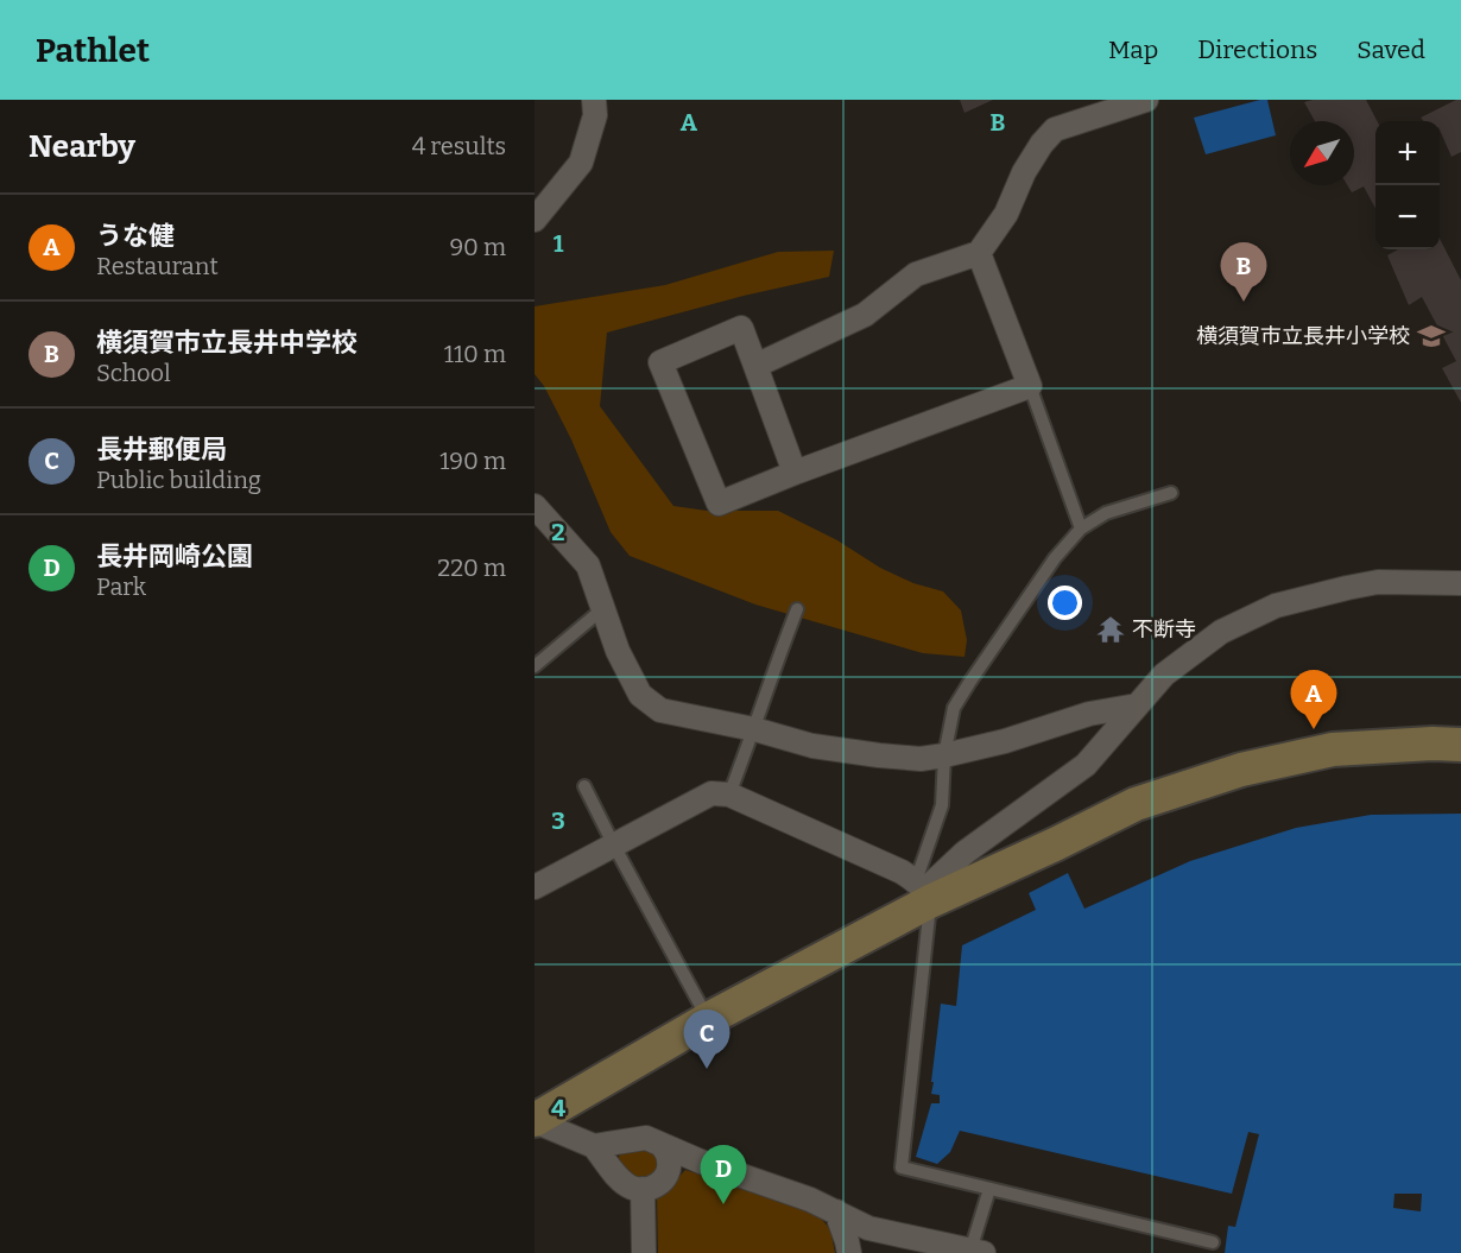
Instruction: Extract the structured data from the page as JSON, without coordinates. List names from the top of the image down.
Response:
{
  "places": {
    "school or university": ["横須賀市立長井小学校"],
    "temple": ["不断寺"]
  },
  "north": "bottom left",
  "page": {
    "header": "Pathlet",
    "nav": ["Map", "Directions", "Saved"],
    "heading": ["Nearby", "4 results"],
    "map_buttons": ["+", "−"],
    "list": [
      {
        "mark": "A",
        "name": "うな健",
        "note": "Restaurant",
        "value": "90 m"
      },
      {
        "mark": "B",
        "name": "横須賀市立長井中学校",
        "note": "School",
        "value": "110 m"
      },
      {
        "mark": "C",
        "name": "長井郵便局",
        "note": "Public building",
        "value": "190 m"
      },
      {
        "mark": "D",
        "name": "長井岡崎公園",
        "note": "Park",
        "value": "220 m"
      }
    ],
    "pins": [
      "B",
      "A",
      "C",
      "D"
    ]
  },
  "grid": {
    "columns": ["A", "B"],
    "rows": [
      "1",
      "2",
      "3",
      "4"
    ]
  }
}
